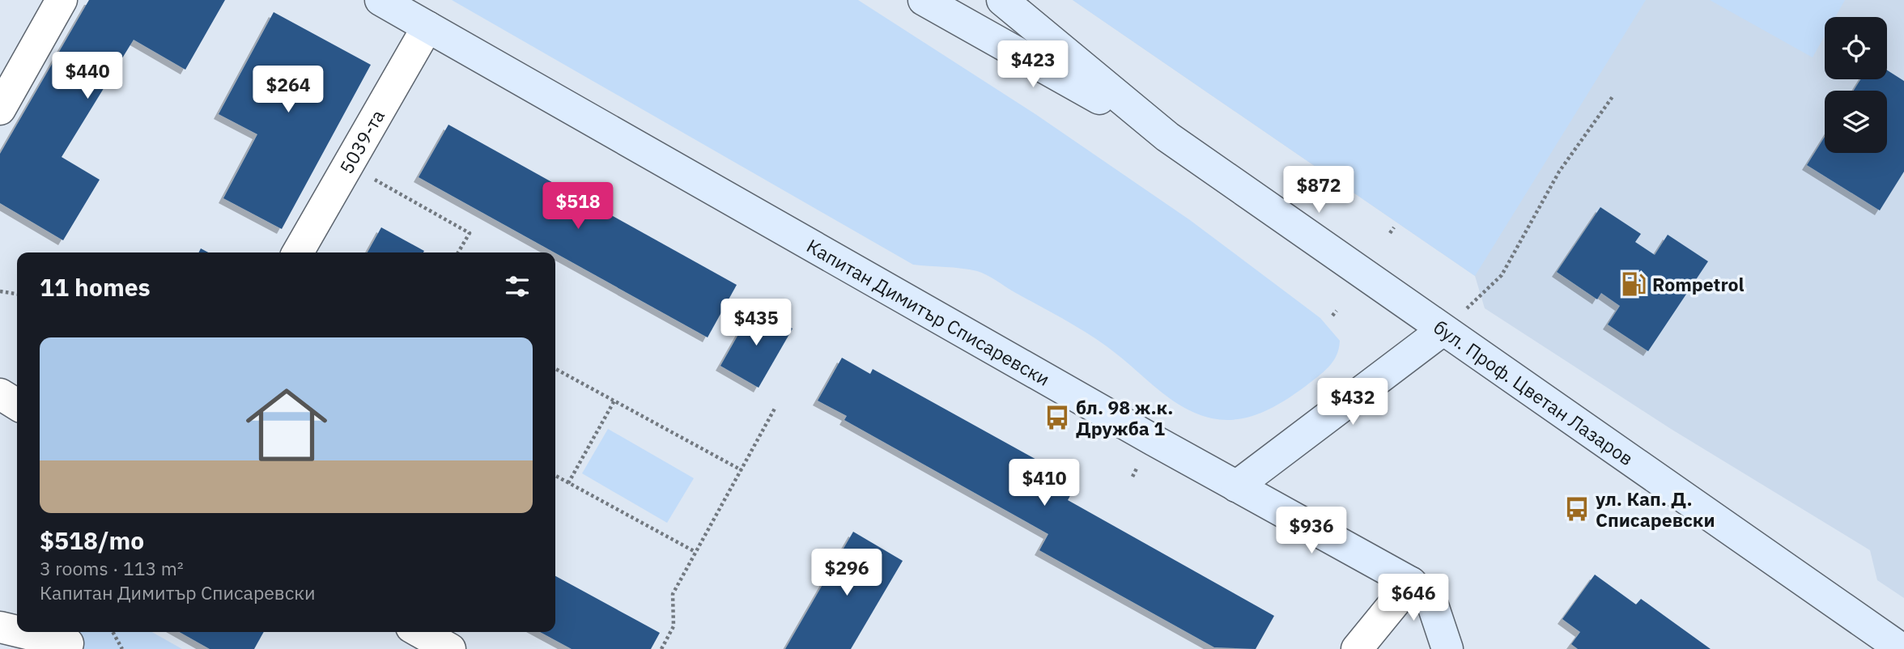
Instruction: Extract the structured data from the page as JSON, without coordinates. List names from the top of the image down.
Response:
{
  "streets": {
    "street": ["5039-та", "Капитан Димитър Списаревски", "бул. Проф. Цветан Лазаров"]
  },
  "crossings": [
    ["5039-та", "Капитан Димитър Списаревски"]
  ],
  "places": {
    "fuel station": ["Rompetrol"],
    "bus stop": ["бл. 98 ж.к. Дружба 1", "ул. Кап. Д. Списаревски"]
  },
  "page": {
    "price": [
      "$423",
      "$440",
      "$264",
      "$872",
      "$518",
      "$435",
      "$432",
      "$410",
      "$936",
      "$296",
      "$646"
    ],
    "heading": "11 homes",
    "list": [
      {
        "name": "$518/mo",
        "note": "3 rooms · 113 m² · Капитан Димитър Списаревски"
      }
    ]
  }
}
